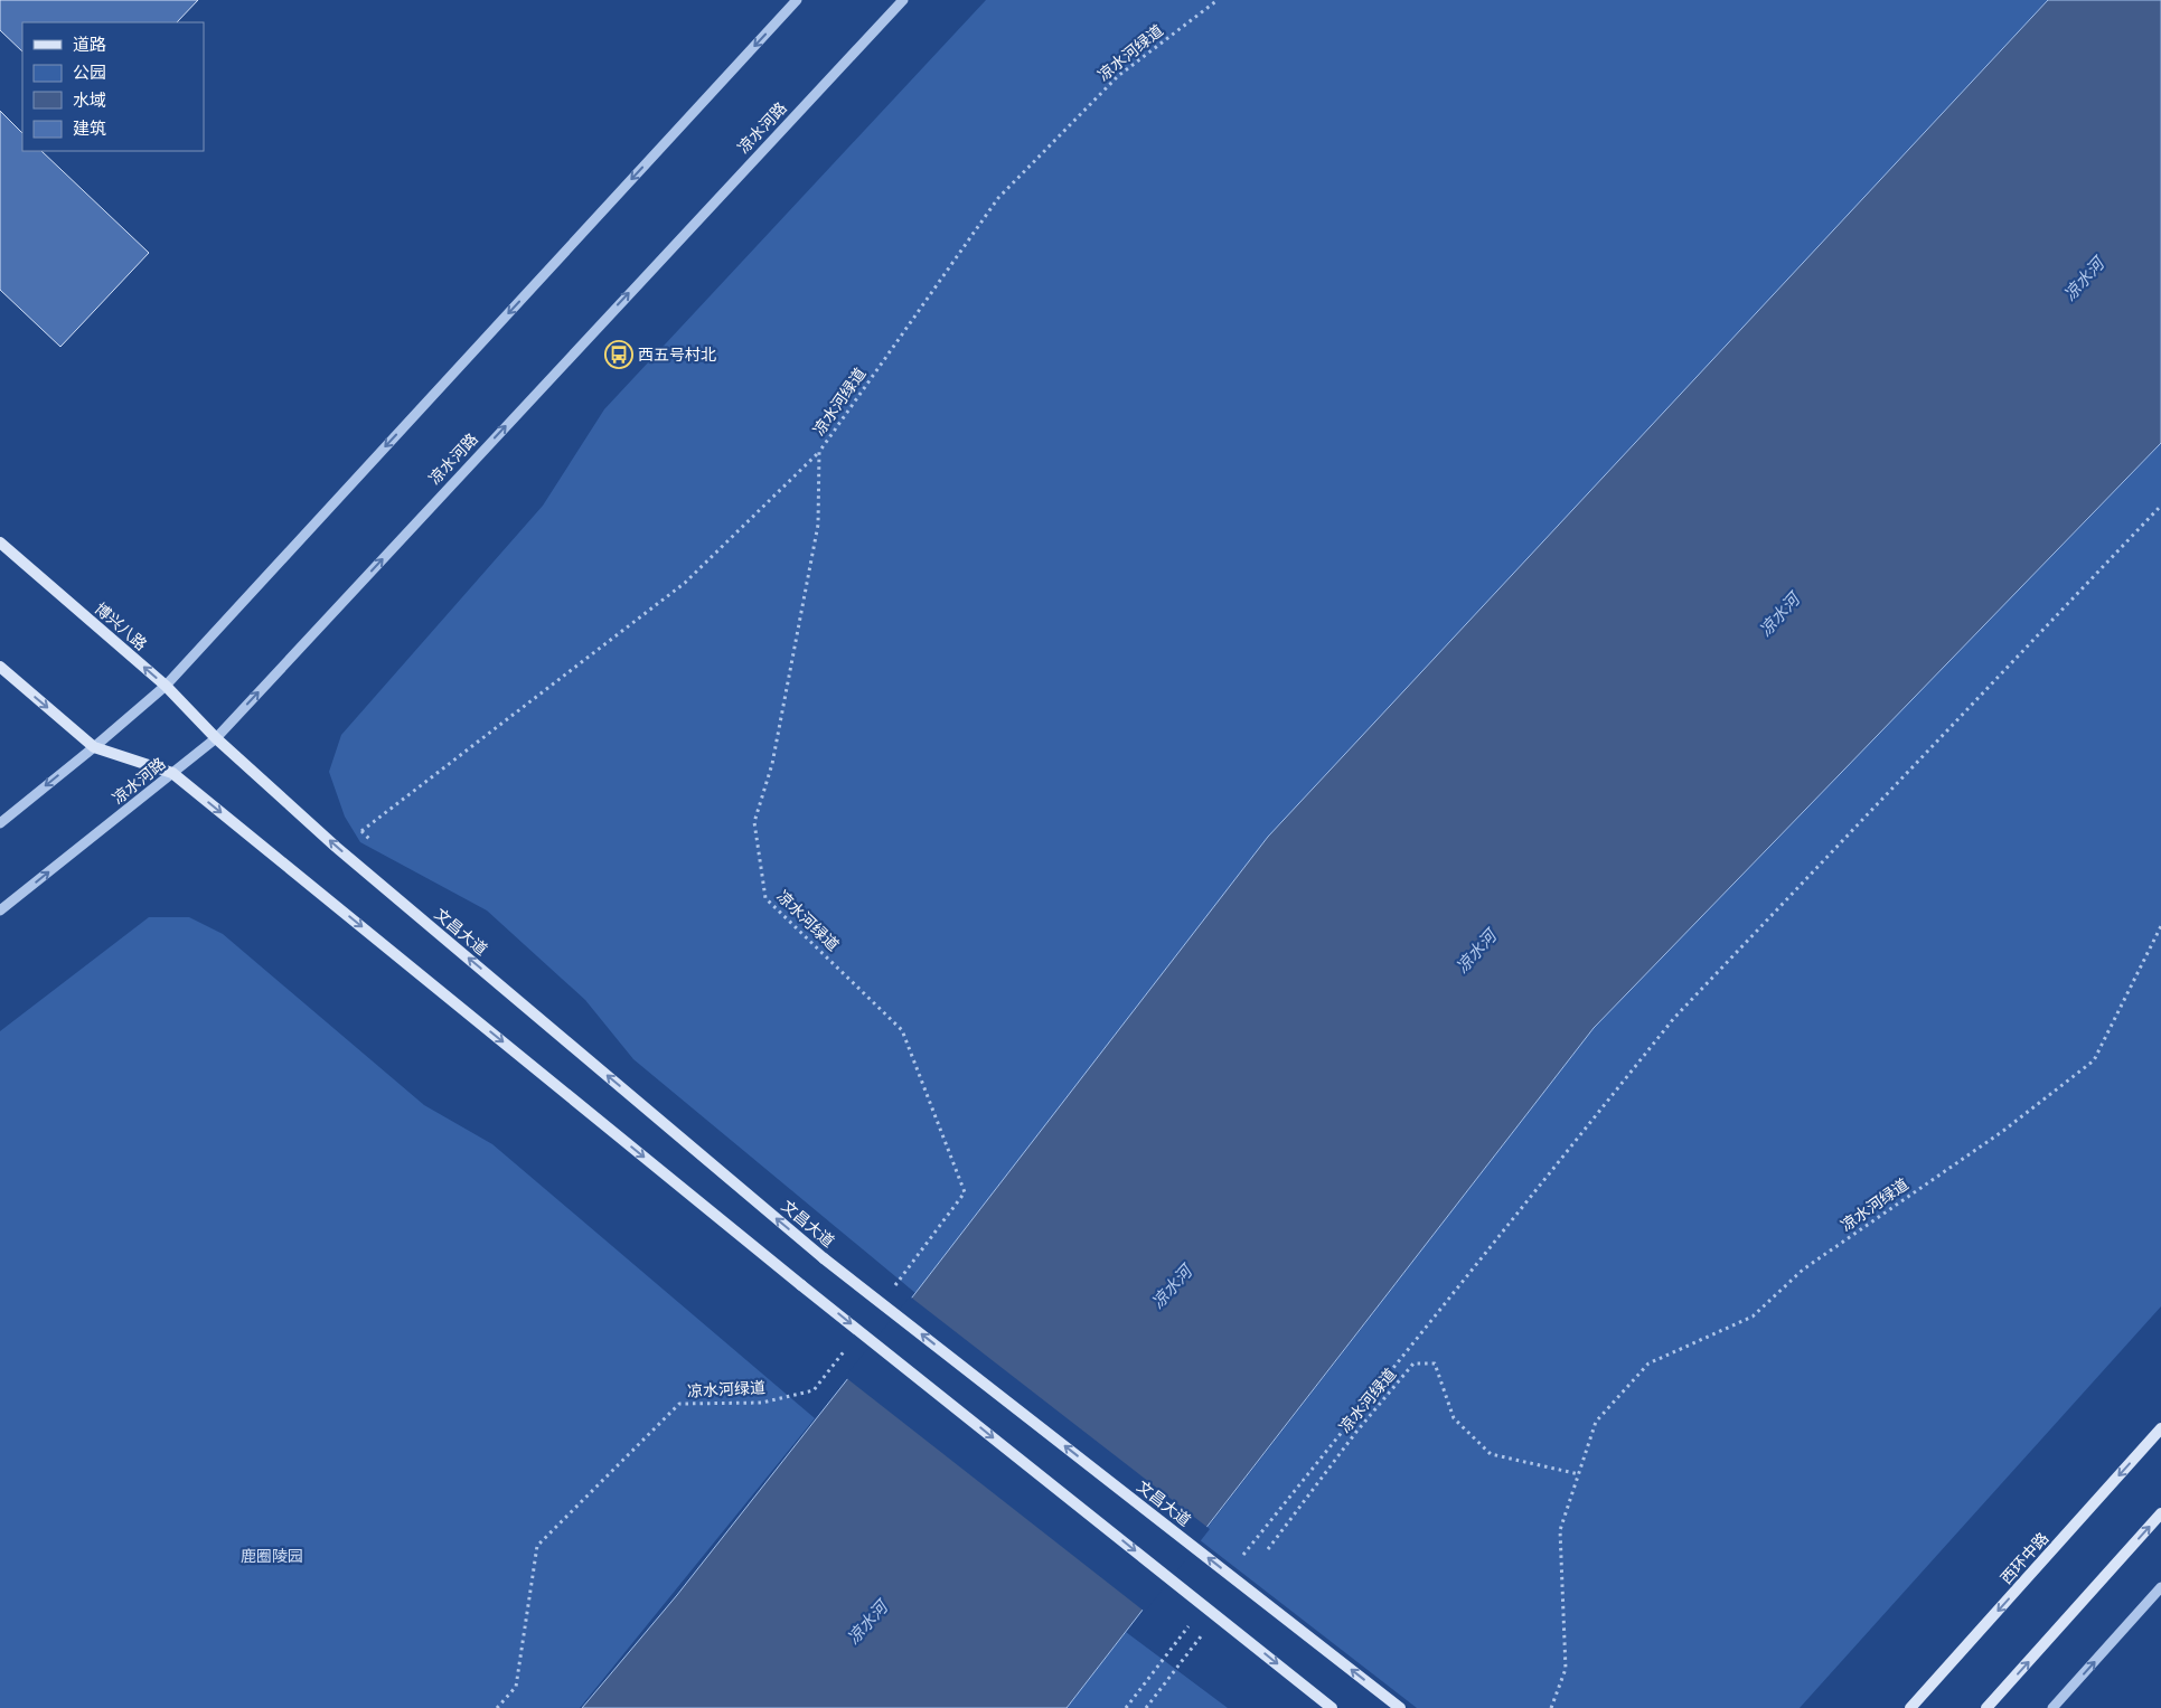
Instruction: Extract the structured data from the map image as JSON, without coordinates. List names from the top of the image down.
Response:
{
  "streets": {
    "main road": ["博兴八路", "文昌大道", "西环中路"],
    "street": ["凉水河路"],
    "path": ["凉水河绿道"]
  },
  "crossings": [
    ["凉水河路", "博兴八路"],
    ["凉水河路", "文昌大道"],
    ["博兴八路", "文昌大道"]
  ],
  "water": ["凉水河"],
  "parks": ["鹿圈陵园"],
  "places": {
    "bus stop": ["西五号村北"]
  },
  "legend": [
    "道路",
    "公园",
    "水域",
    "建筑"
  ]
}
